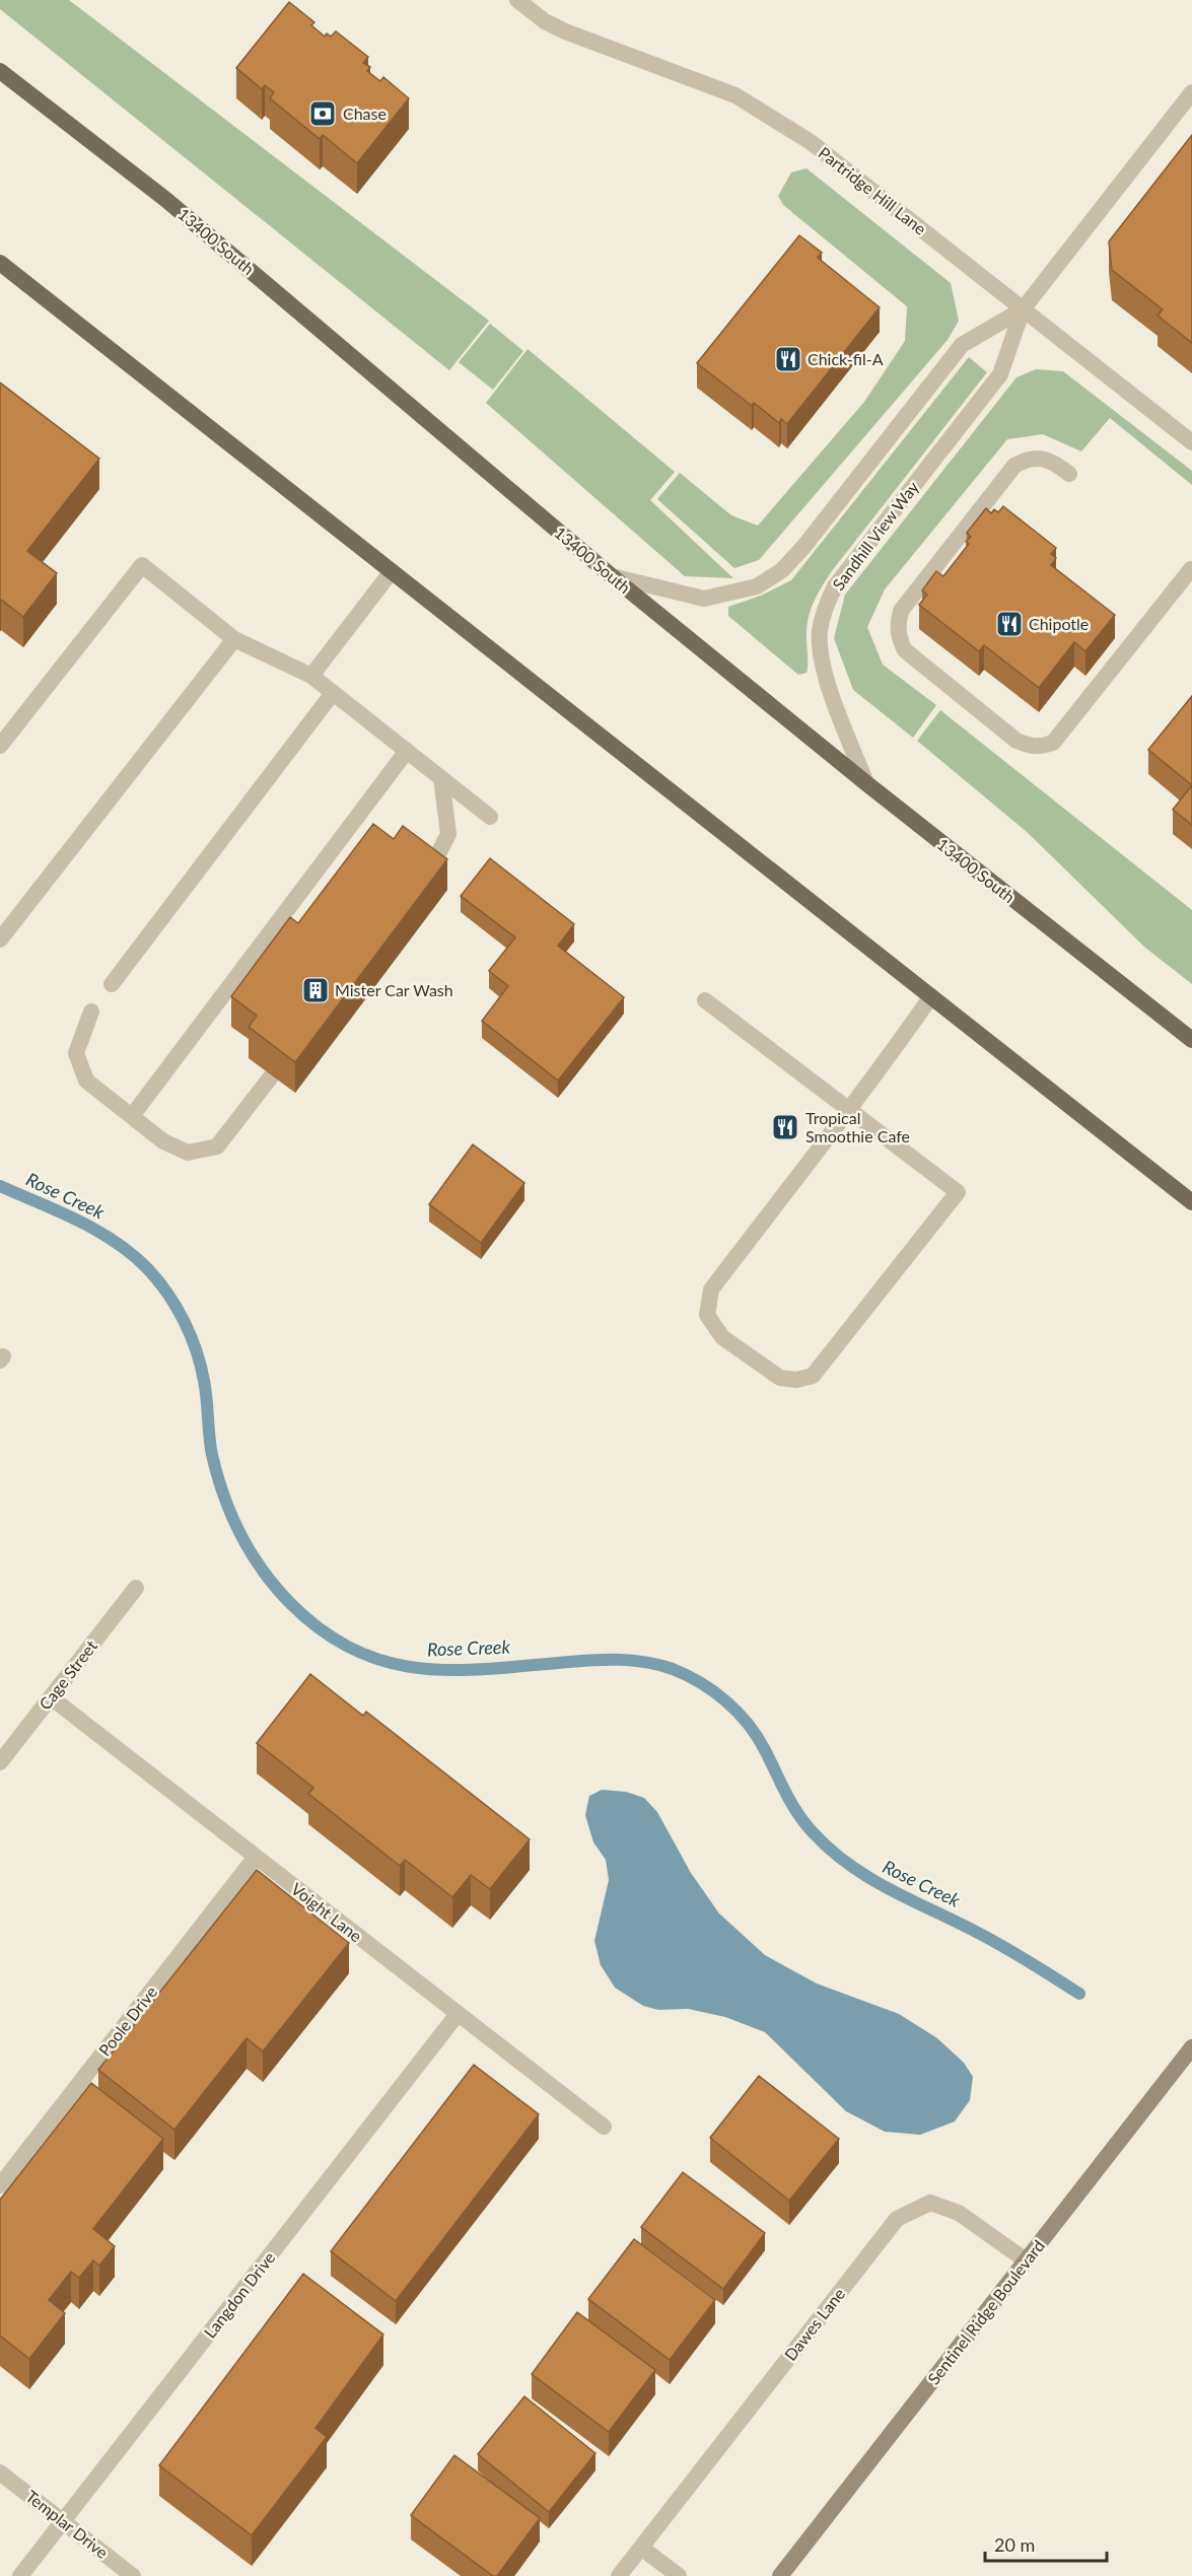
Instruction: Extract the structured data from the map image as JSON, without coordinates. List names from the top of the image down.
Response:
{
  "streets": {
    "main road": ["13400 South", "Sentinel Ridge Boulevard"],
    "street": [
      "Partridge Hill Lane",
      "Sandhill View Way",
      "Cage Street",
      "Voight Lane",
      "Poole Drive",
      "Langdon Drive",
      "Dawes Lane",
      "Templar Drive"
    ]
  },
  "crossings": [
    ["Partridge Hill Lane", "Sandhill View Way"],
    ["13400 South", "Sandhill View Way"],
    ["Cage Street", "Voight Lane"],
    ["Voight Lane", "Poole Drive"],
    ["Voight Lane", "Langdon Drive"],
    ["Langdon Drive", "Templar Drive"],
    ["Sentinel Ridge Boulevard", "Dawes Lane"]
  ],
  "water": ["Rose Creek"],
  "places": {
    "bank": ["Chase"],
    "restaurant": ["Chick-fil-A", "Chipotle", "Tropical Smoothie Cafe"],
    "building": ["Mister Car Wash"]
  },
  "scale_bar": "20 m"
}
